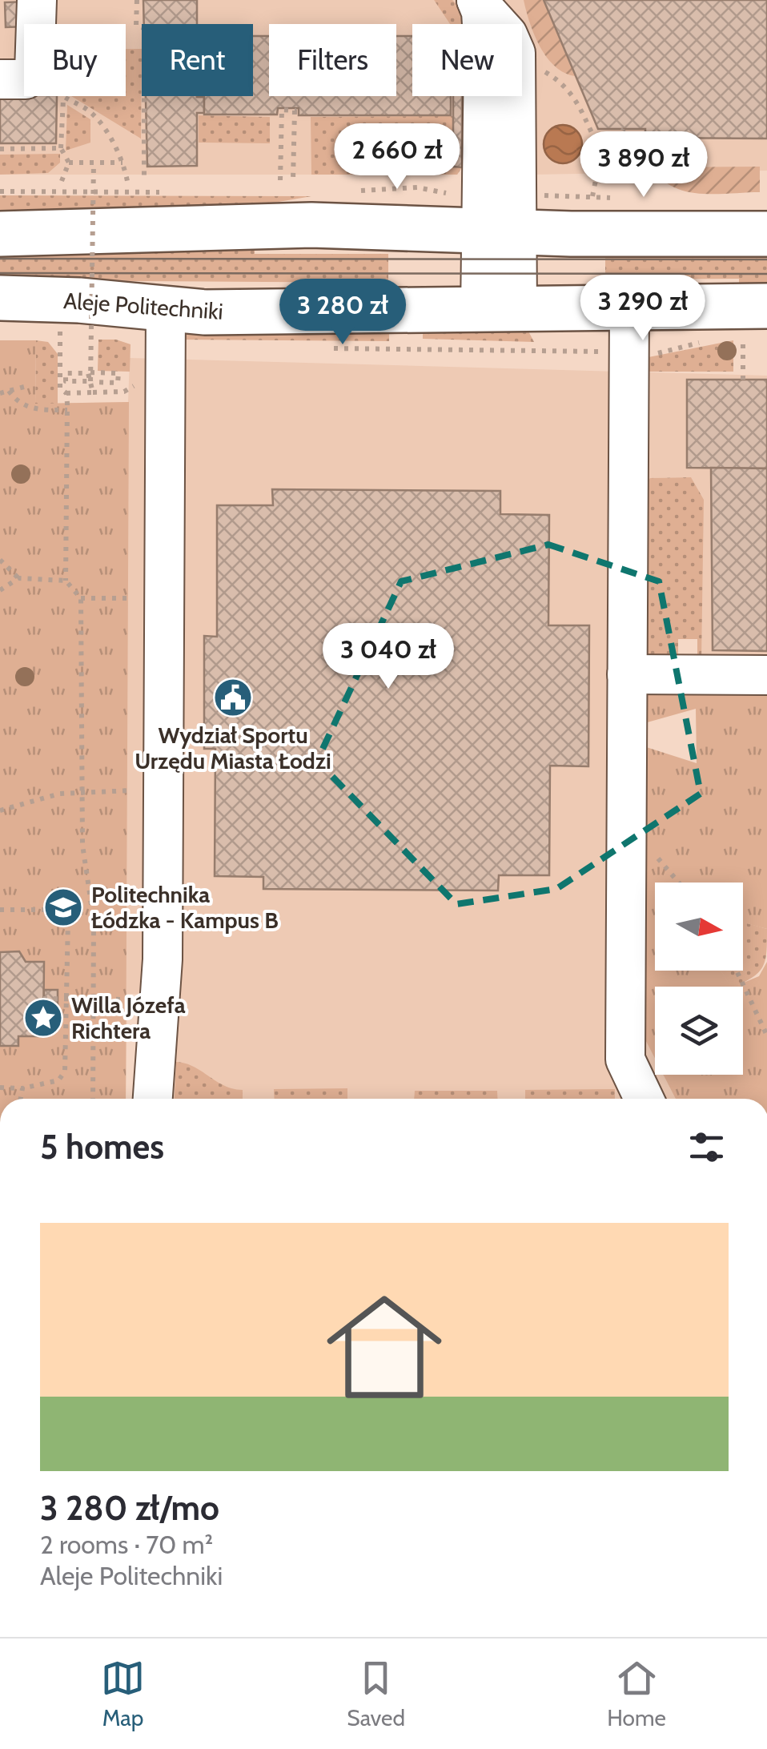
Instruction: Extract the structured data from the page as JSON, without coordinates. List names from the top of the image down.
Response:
{
  "streets": {
    "main road": ["Aleje Politechniki"]
  },
  "places": {
    "public building": ["Wydział Sportu Urzędu Miasta Łodzi"],
    "school or university": ["Politechnika Łódzka - Kampus B"],
    "place": ["Willa Józefa Richtera"]
  },
  "north": "right",
  "page": {
    "chip": [
      "Buy",
      "Rent",
      "Filters",
      "New"
    ],
    "price": [
      "2 660 zł",
      "3 890 zł",
      "3 290 zł",
      "3 280 zł",
      "3 040 zł"
    ],
    "heading": "5 homes",
    "list": [
      {
        "name": "3 280 zł/mo",
        "note": "2 rooms · 70 m² · Aleje Politechniki"
      }
    ],
    "tabs": ["Map", "Saved", "Home"]
  }
}
